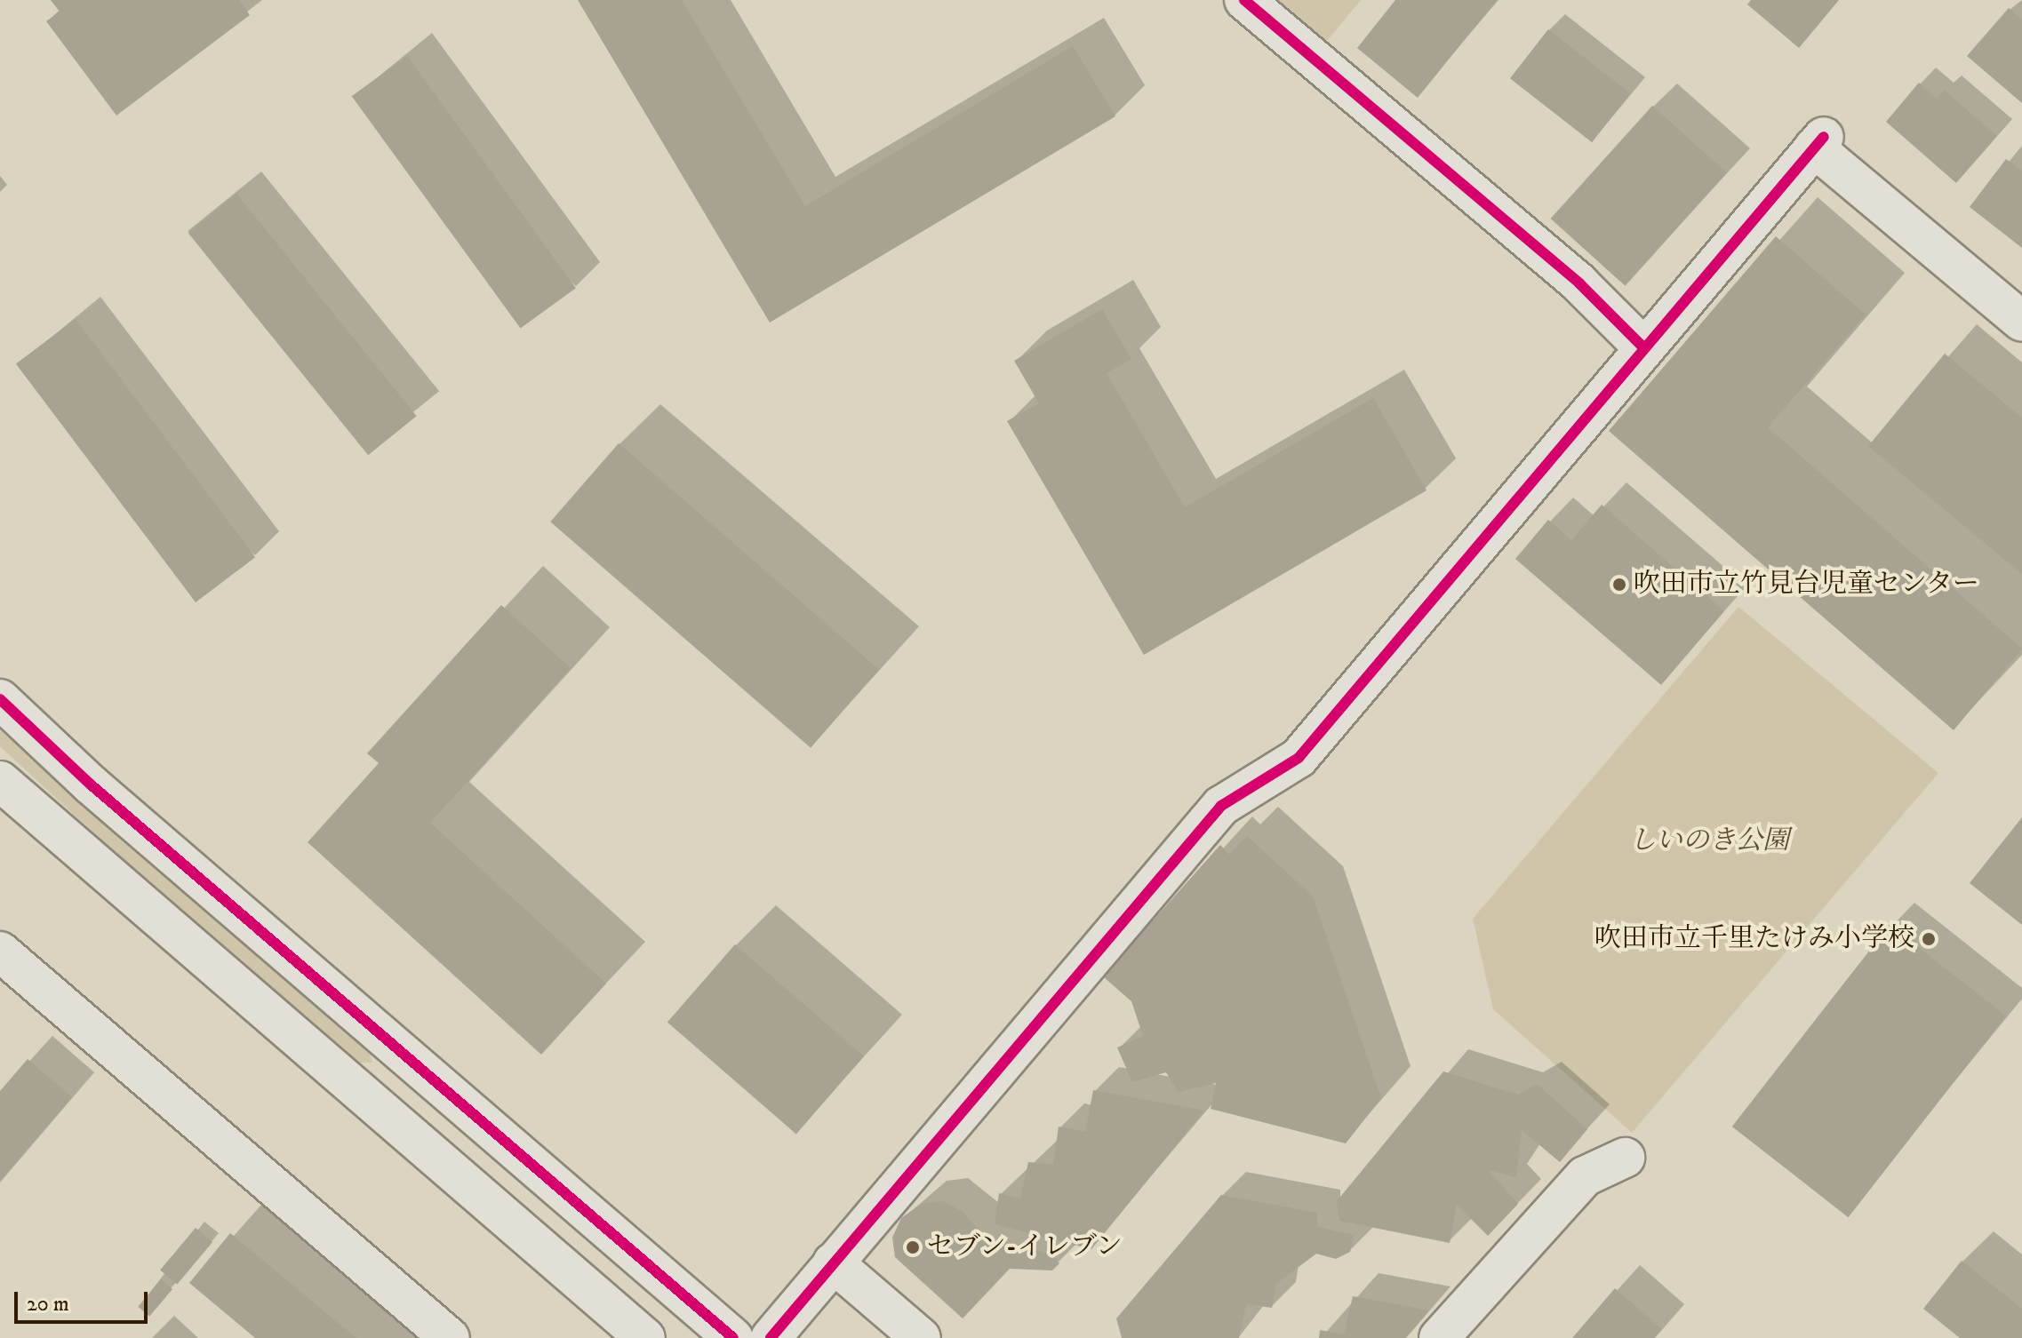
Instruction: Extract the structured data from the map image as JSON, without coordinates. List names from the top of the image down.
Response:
{
  "parks": ["しいのき公園"],
  "places": ["吹田市立竹見台児童センター", "吹田市立千里たけみ小学校", "セブン-イレブン"],
  "scale_bar": "20 m"
}
